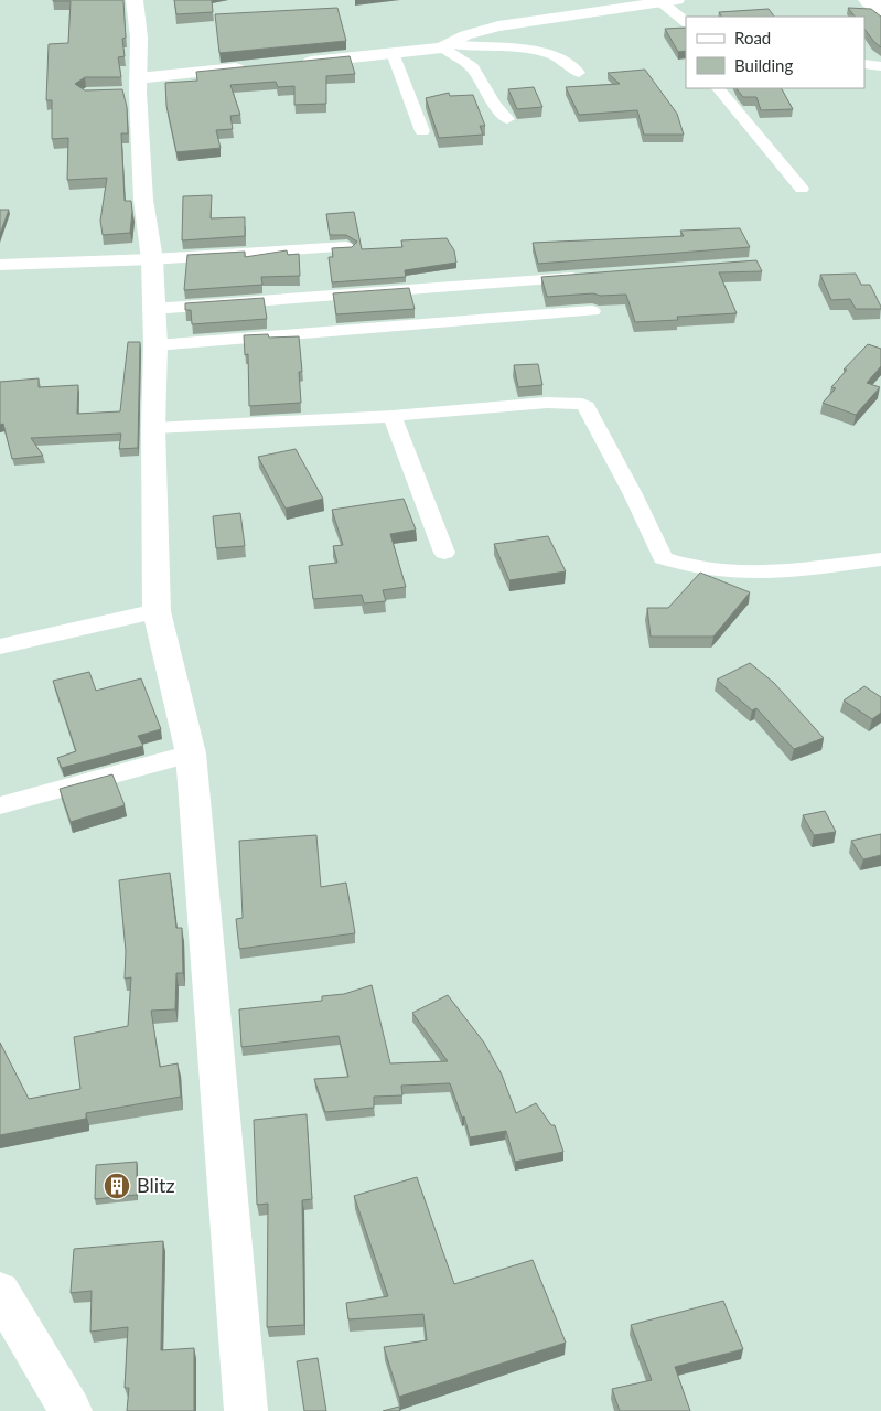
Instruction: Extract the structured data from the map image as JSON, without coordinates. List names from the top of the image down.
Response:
{
  "places": {
    "building": ["Blitz"]
  },
  "legend": ["Road", "Building"]
}
